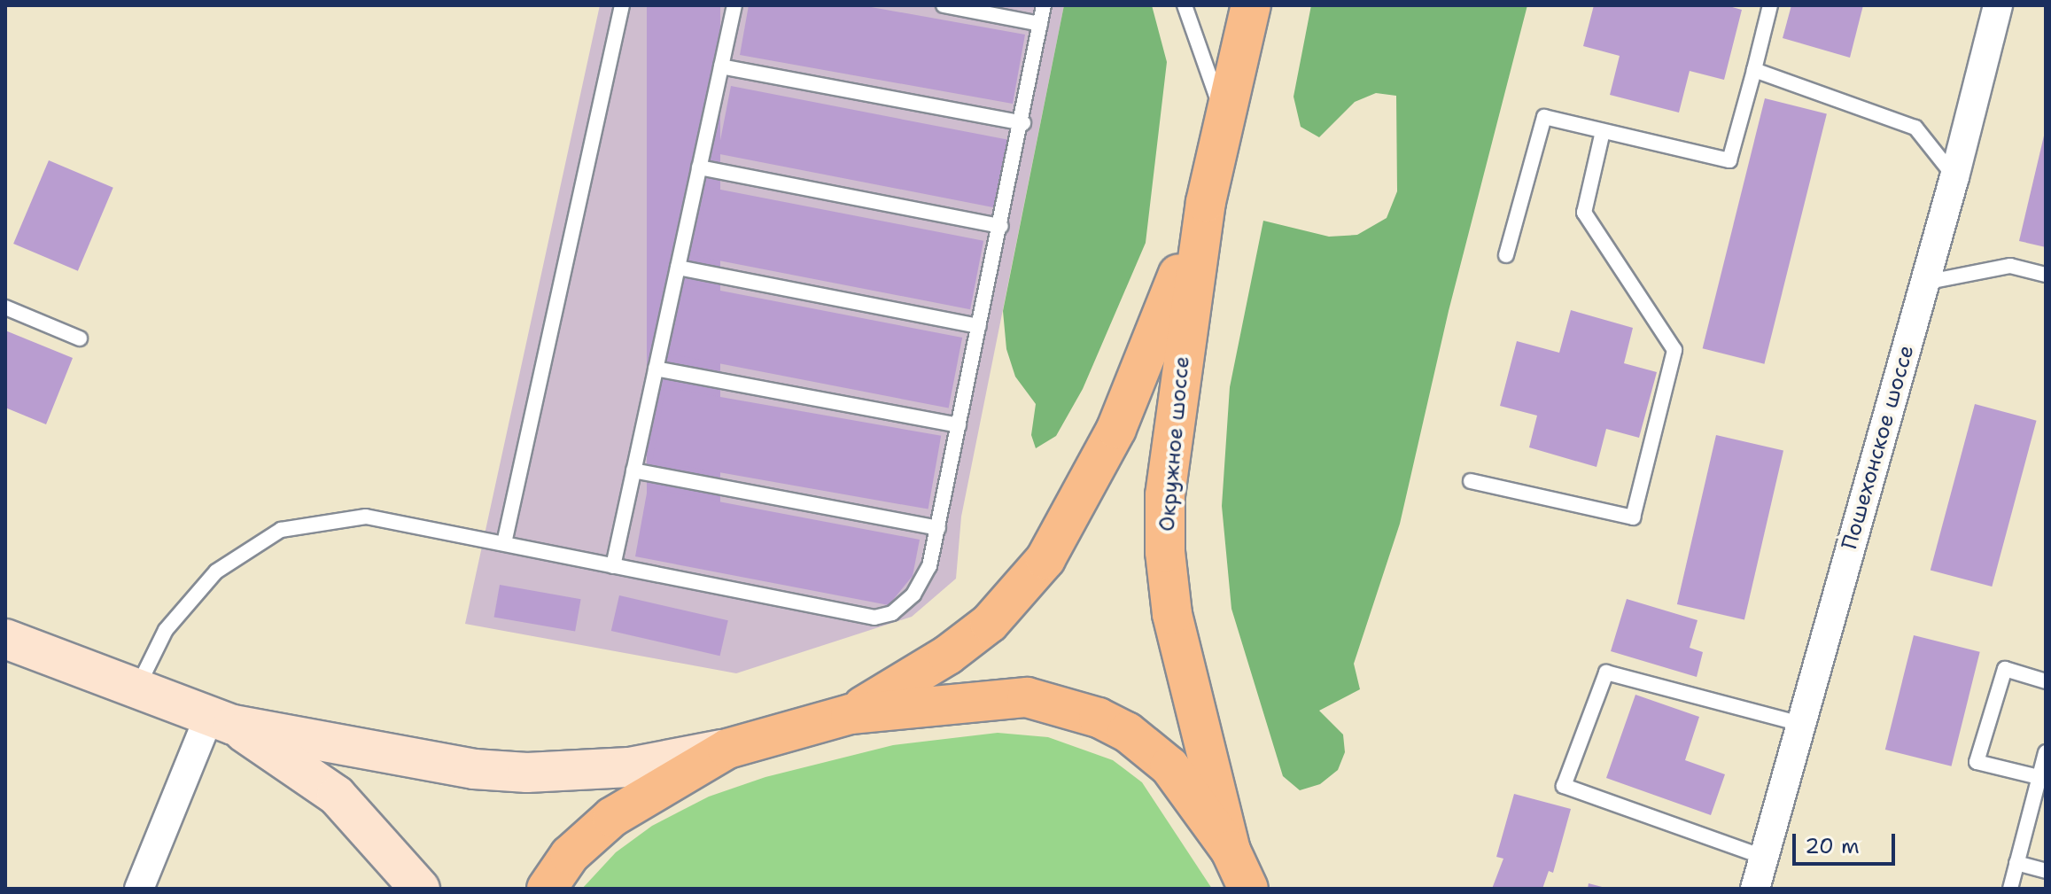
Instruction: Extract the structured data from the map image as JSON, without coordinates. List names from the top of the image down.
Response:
{
  "streets": {
    "main road": ["Окружное шоссе"],
    "street": ["Пошехонское шоссе"]
  },
  "scale_bar": "20 m"
}
